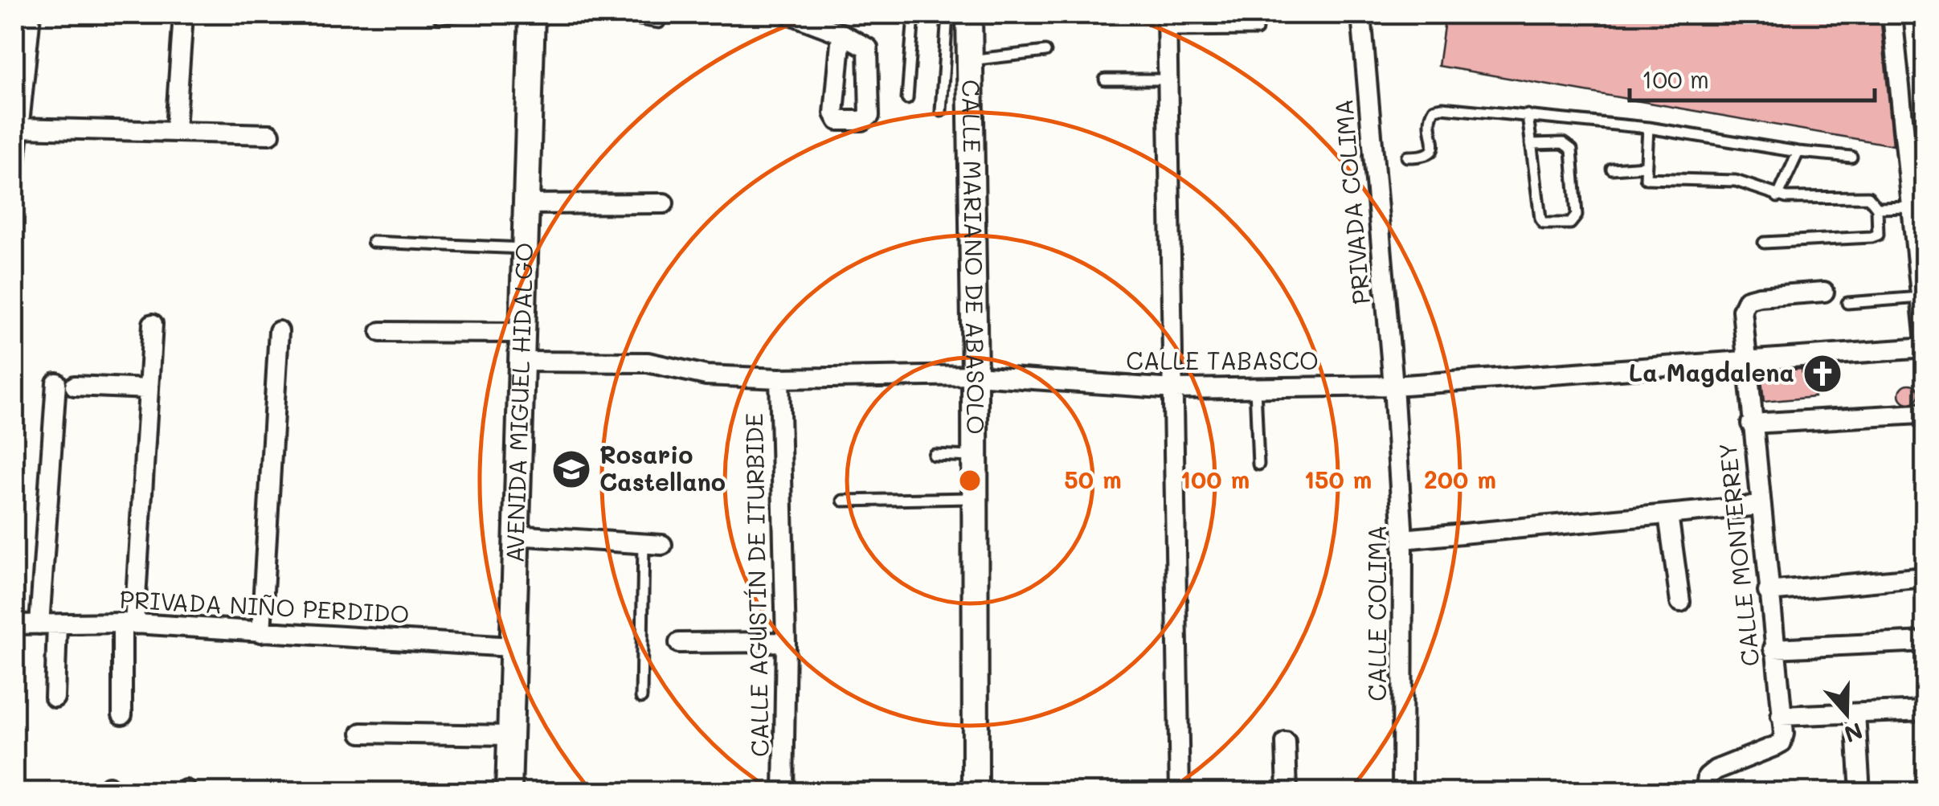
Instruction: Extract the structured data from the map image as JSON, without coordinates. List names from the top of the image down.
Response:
{
  "streets": {
    "street": [
      "PRIVADA COLIMA",
      "CALLE MARIANO DE ABASOLO",
      "CALLE TABASCO",
      "AVENIDA MIGUEL HIDALGO",
      "CALLE MONTERREY",
      "CALLE AGUSTÍN DE ITURBIDE",
      "PRIVADA NIÑO PERDIDO",
      "CALLE COLIMA"
    ]
  },
  "crossings": [
    ["PRIVADA COLIMA", "CALLE TABASCO"],
    ["PRIVADA COLIMA", "CALLE COLIMA"],
    ["CALLE MARIANO DE ABASOLO", "CALLE TABASCO"],
    ["CALLE TABASCO", "AVENIDA MIGUEL HIDALGO"],
    ["CALLE TABASCO", "CALLE MONTERREY"],
    ["CALLE TABASCO", "CALLE AGUSTÍN DE ITURBIDE"],
    ["CALLE TABASCO", "CALLE COLIMA"],
    ["AVENIDA MIGUEL HIDALGO", "PRIVADA NIÑO PERDIDO"]
  ],
  "places": {
    "church": ["La Magdalena"],
    "school or university": ["Rosario Castellano"]
  },
  "scale_bar": "100 m",
  "north": "bottom",
  "rings": [
    "50 m",
    "100 m",
    "150 m",
    "200 m"
  ]
}
